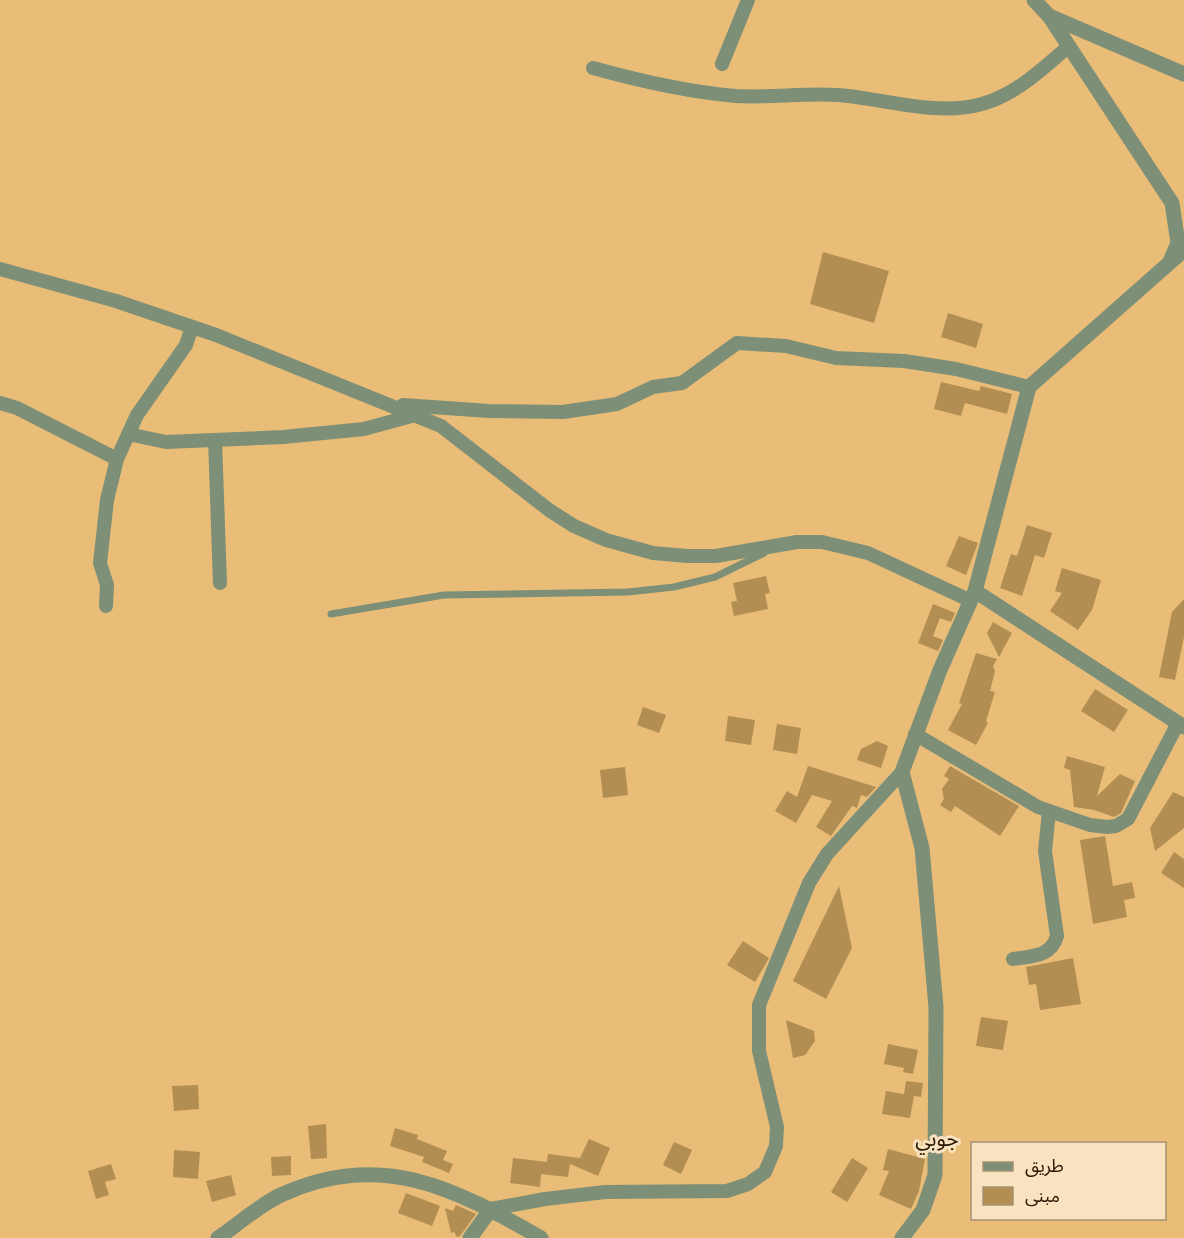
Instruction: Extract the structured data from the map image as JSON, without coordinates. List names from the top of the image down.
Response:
{
  "districts": ["جوبي"],
  "legend": ["طريق", "مبنى"]
}
